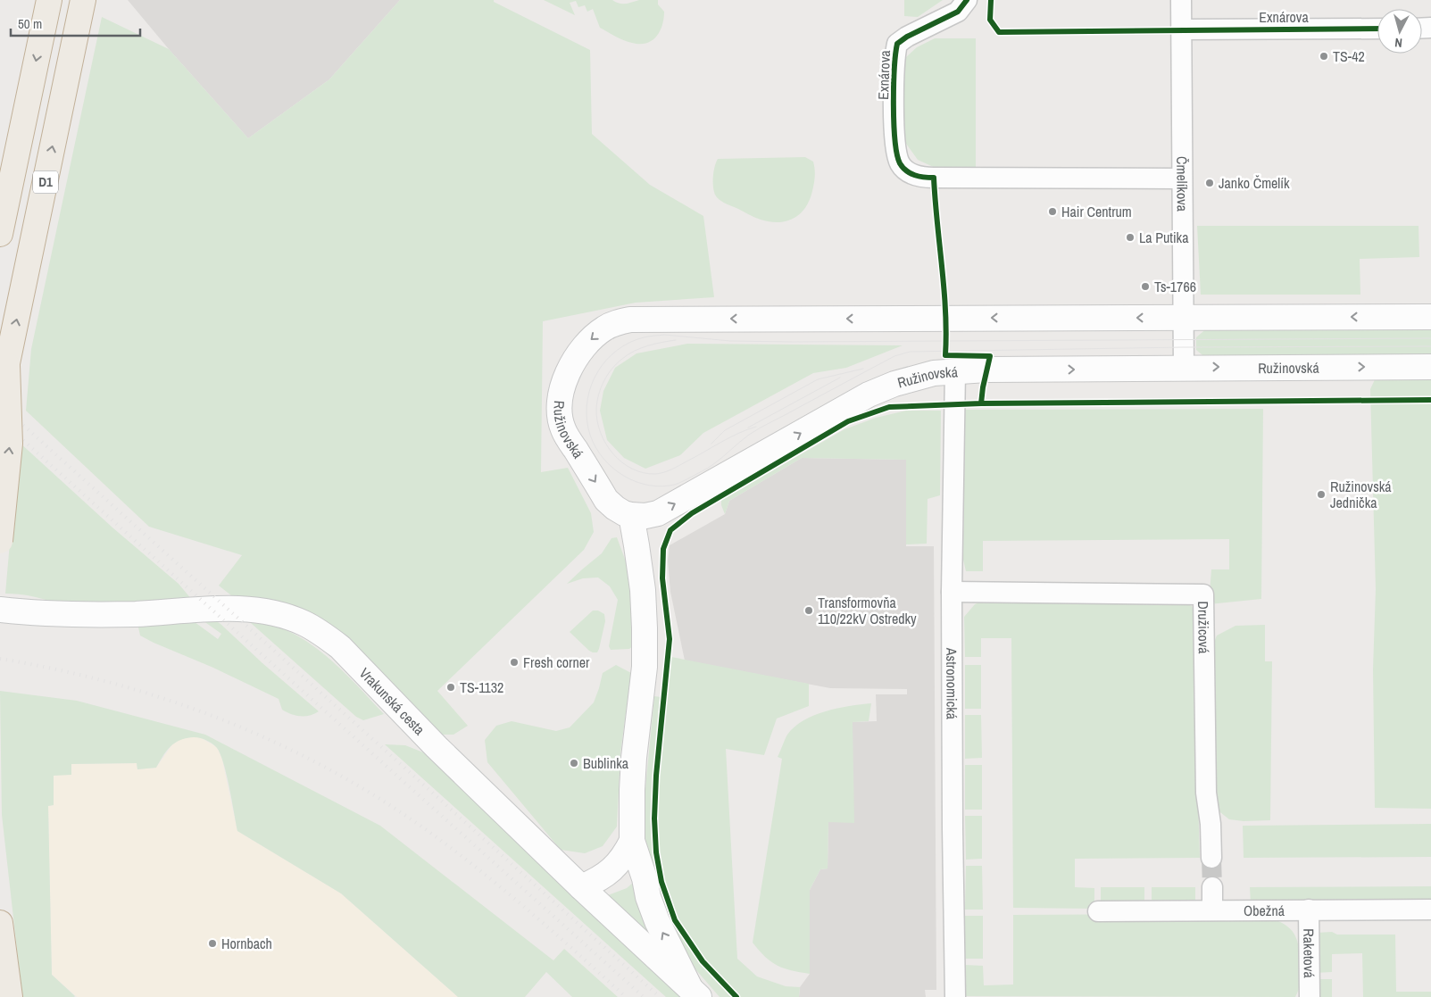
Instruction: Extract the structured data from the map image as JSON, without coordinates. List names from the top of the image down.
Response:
{
  "streets": {
    "highway": ["D1"],
    "street": [
      "Exnárova",
      "Čmelíkova",
      "Ružinovská",
      "Družicová",
      "Astronomická",
      "Vrakunská cesta",
      "Obežná",
      "Raketová"
    ]
  },
  "crossings": [
    ["Exnárova", "Čmelíkova"],
    ["Čmelíkova", "Ružinovská"],
    ["Ružinovská", "Astronomická"],
    ["Družicová", "Astronomická"],
    ["Obežná", "Raketová"]
  ],
  "places": [
    "TS-42",
    "Janko Čmelík",
    "Hair Centrum",
    "La Putika",
    "Ts-1766",
    "Ružinovská Jednička",
    "Transformovňa 110/22kV Ostredky",
    "Fresh corner",
    "TS-1132",
    "Bublinka",
    "Hornbach"
  ],
  "scale_bar": "50 m",
  "north": "bottom"
}
